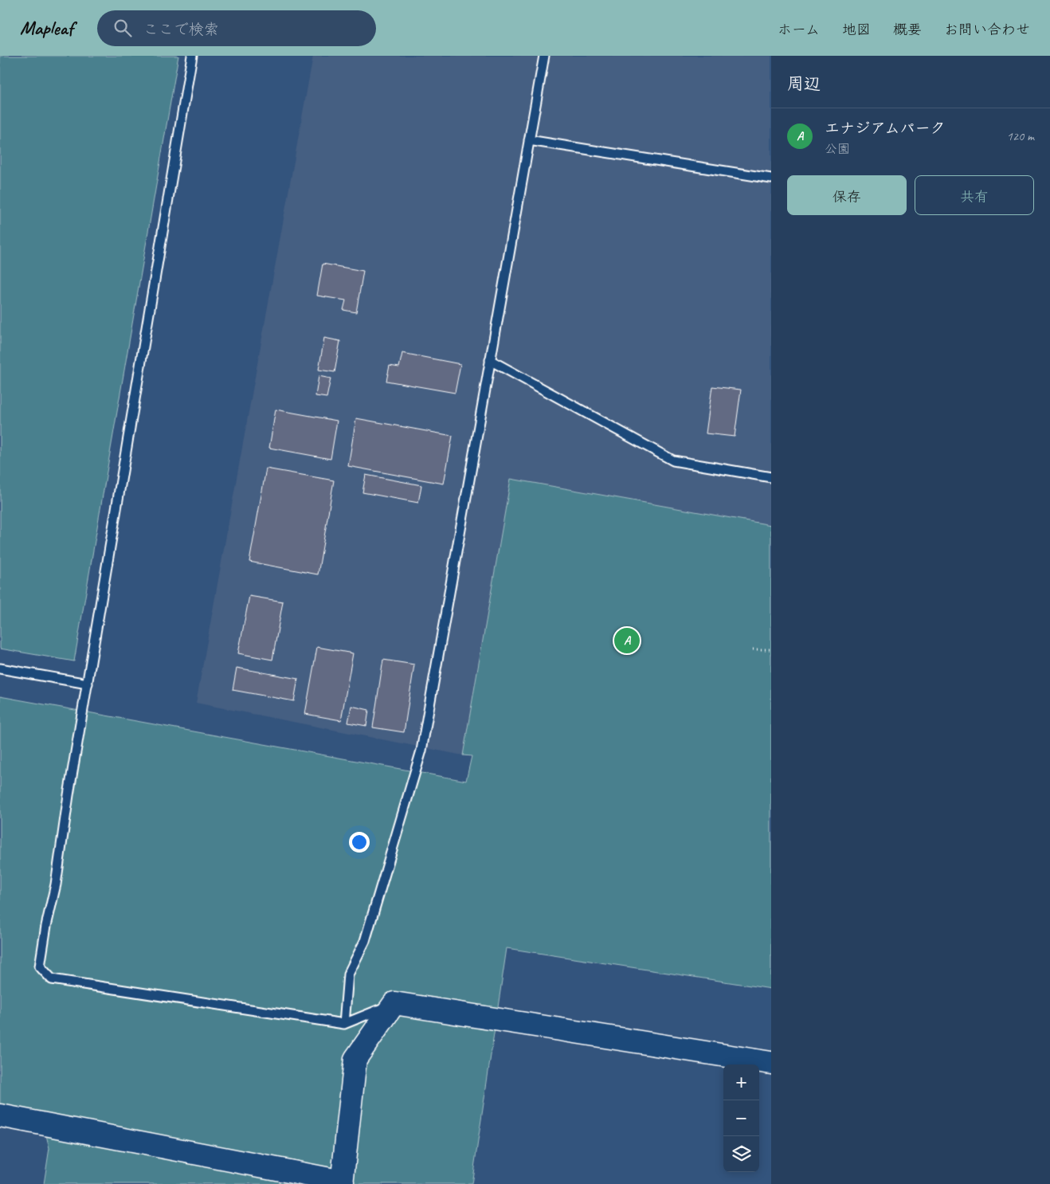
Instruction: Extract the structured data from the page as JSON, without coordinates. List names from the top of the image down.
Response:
{
  "page": {
    "header": "Mapleaf",
    "search": "ここで検索",
    "nav": [
      "ホーム",
      "地図",
      "概要",
      "お問い合わせ"
    ],
    "heading": "周辺",
    "list": [
      {
        "mark": "A",
        "name": "エナジアムパーク",
        "note": "公園",
        "value": "120 m"
      }
    ],
    "buttons": ["保存", "共有"],
    "pins": "A",
    "map_buttons": ["+", "−"]
  }
}
